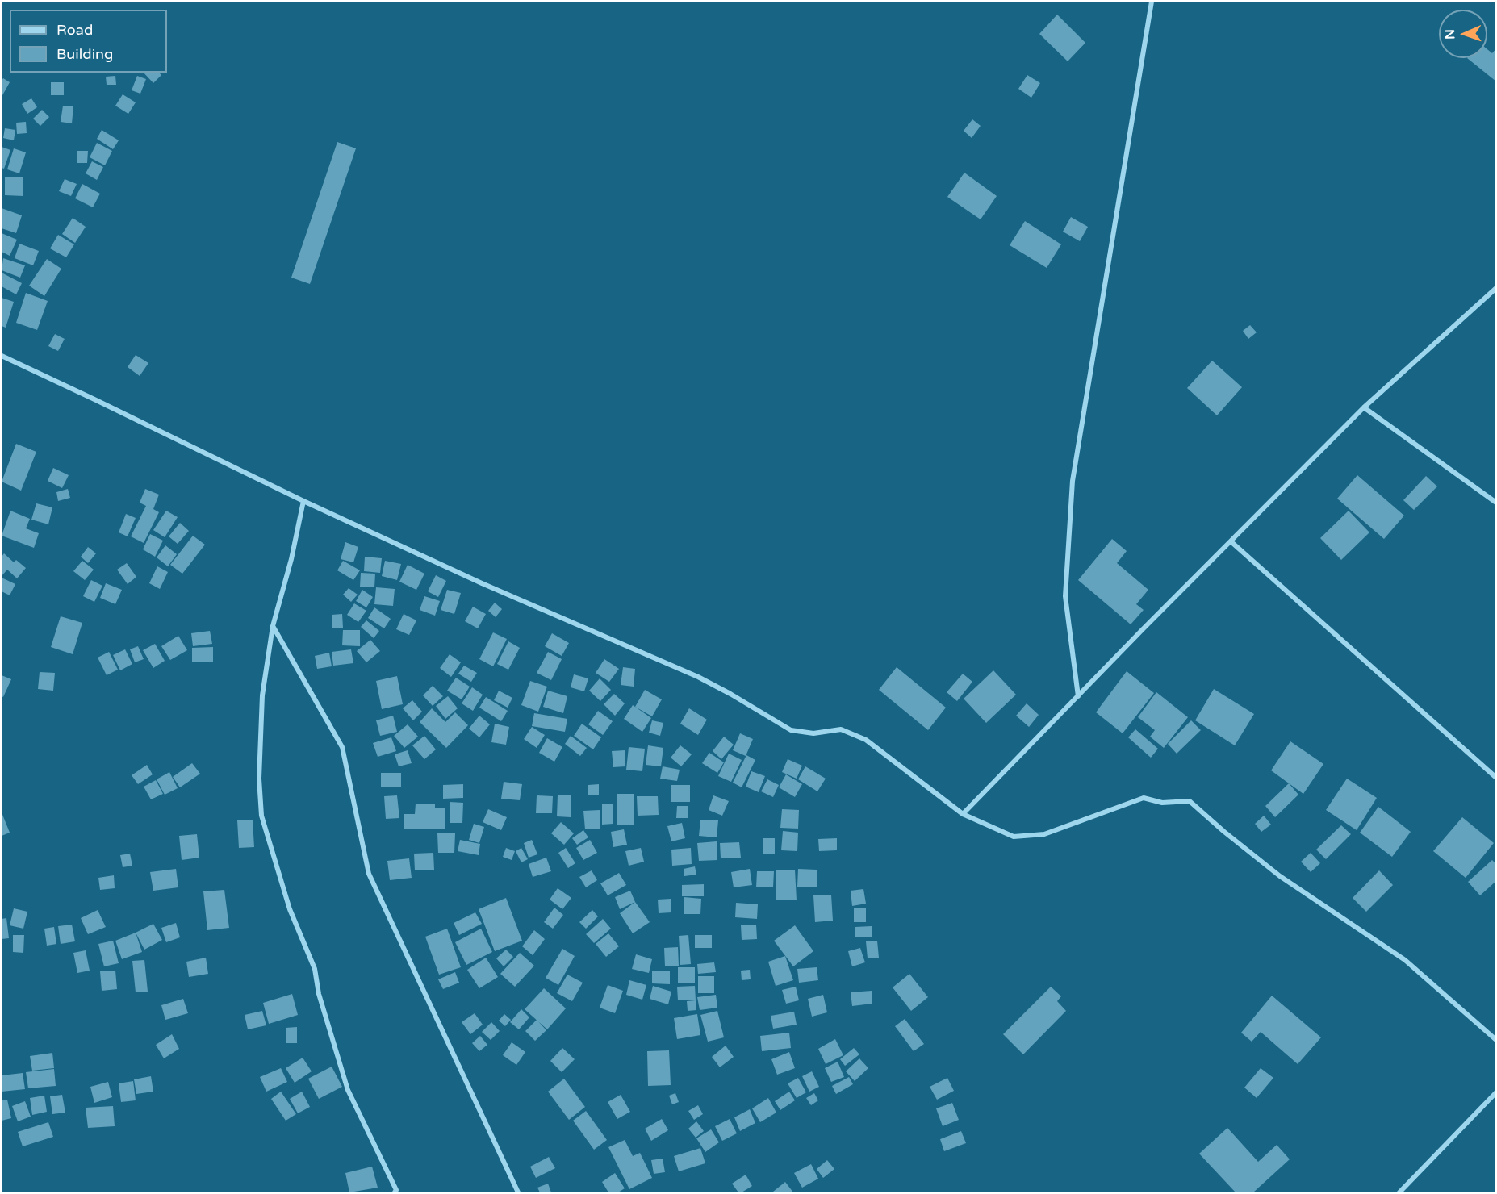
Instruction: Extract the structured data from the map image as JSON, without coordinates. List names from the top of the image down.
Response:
{
  "legend": ["Road", "Building"],
  "north": "left"
}
